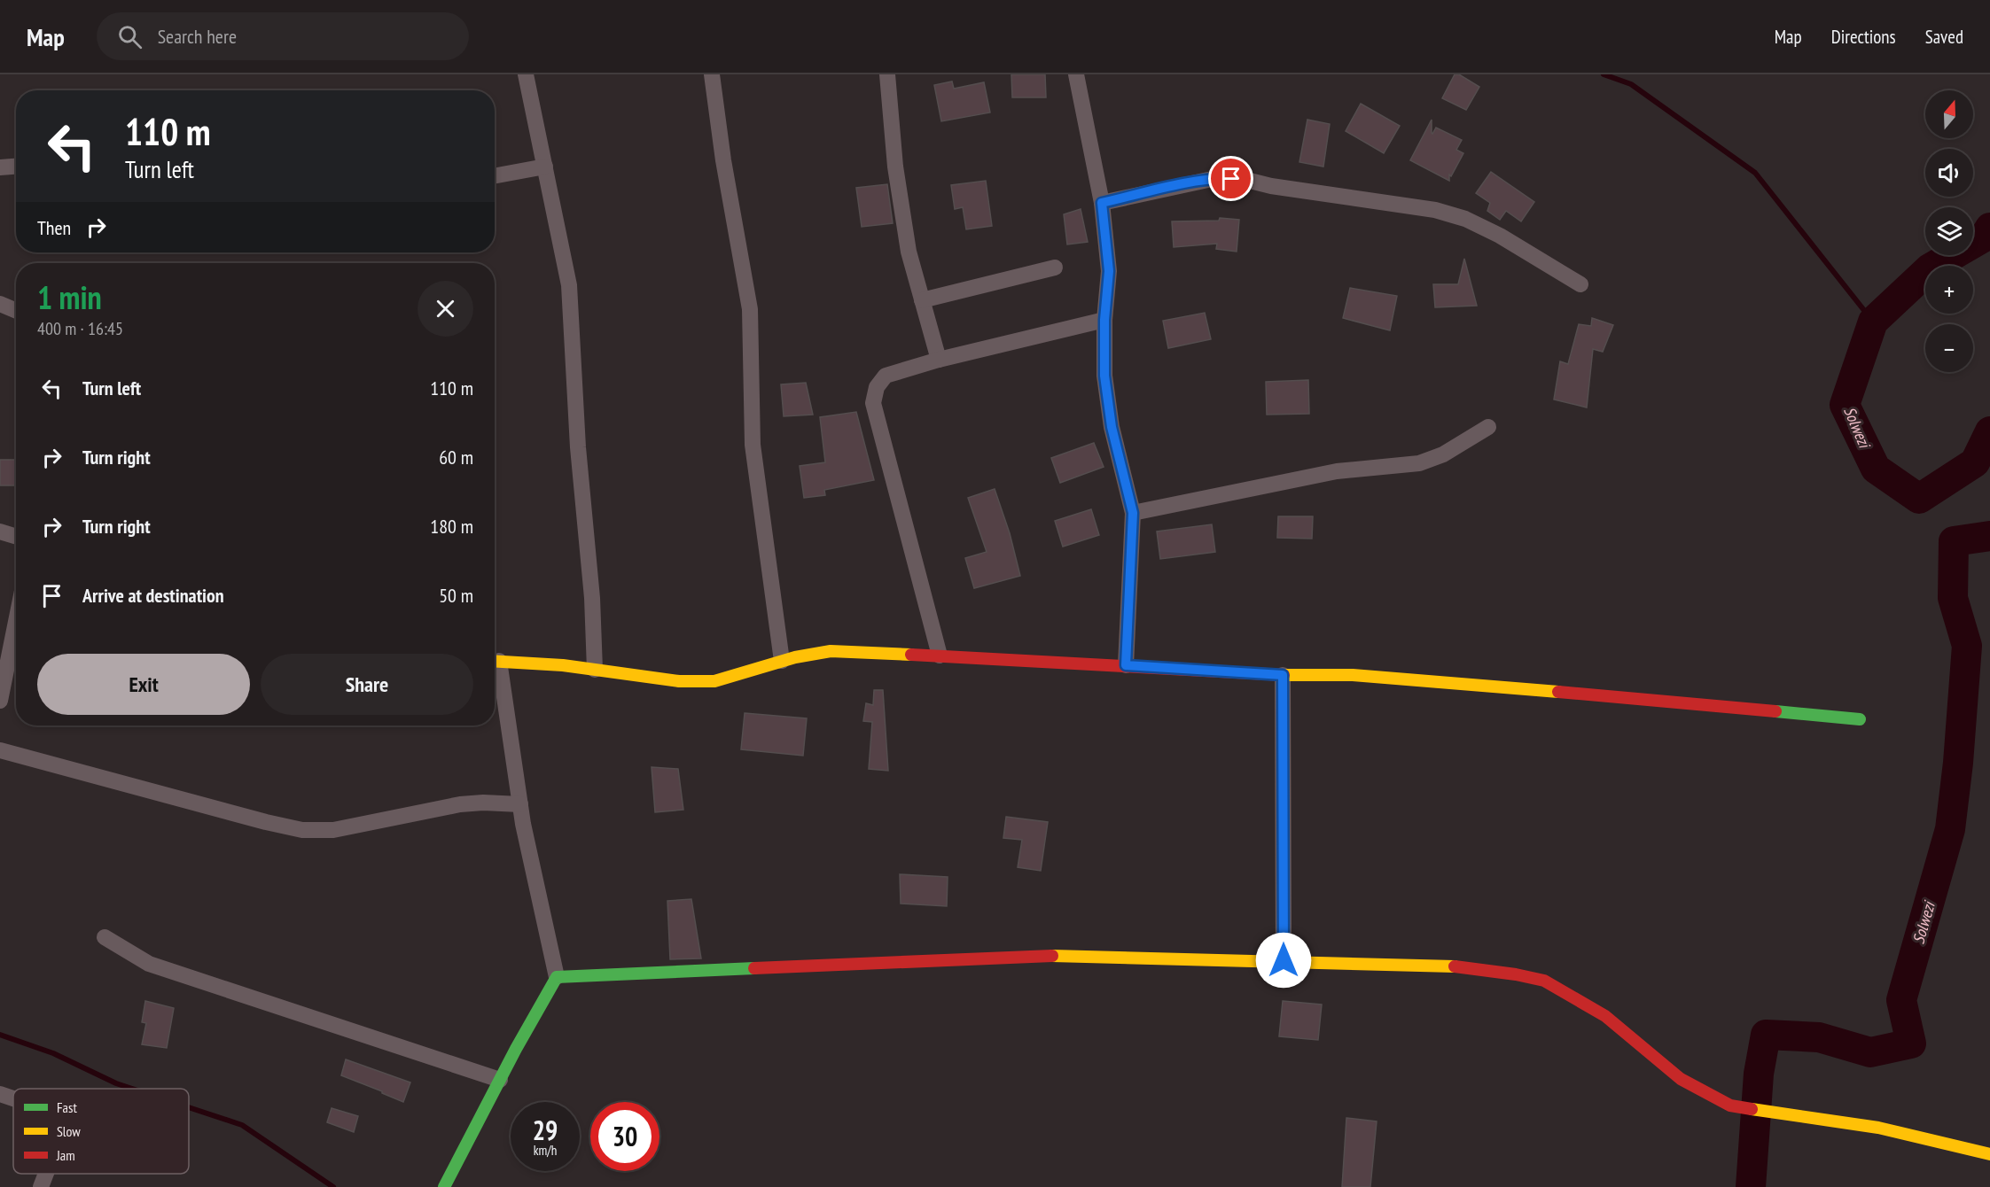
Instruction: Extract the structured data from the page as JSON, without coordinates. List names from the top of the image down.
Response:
{
  "water": ["Solwezi"],
  "legend": ["Fast", "Slow", "Jam"],
  "north": "top",
  "page": {
    "header": "Map",
    "search": "Search here",
    "nav": ["Map", "Directions", "Saved"],
    "map_buttons": ["+", "−"],
    "turn": ["110 m", "Turn left"],
    "then": "Then",
    "heading": ["1 min", "400 m · 16:45"],
    "list": [
      {
        "name": "Turn left",
        "value": "110 m"
      },
      {
        "name": "Turn right",
        "value": "60 m"
      },
      {
        "name": "Turn right",
        "value": "180 m"
      },
      {
        "name": "Arrive at destination",
        "value": "50 m"
      }
    ],
    "buttons": ["Exit", "Share"],
    "speed": "29 km/h",
    "limit": "30"
  }
}
